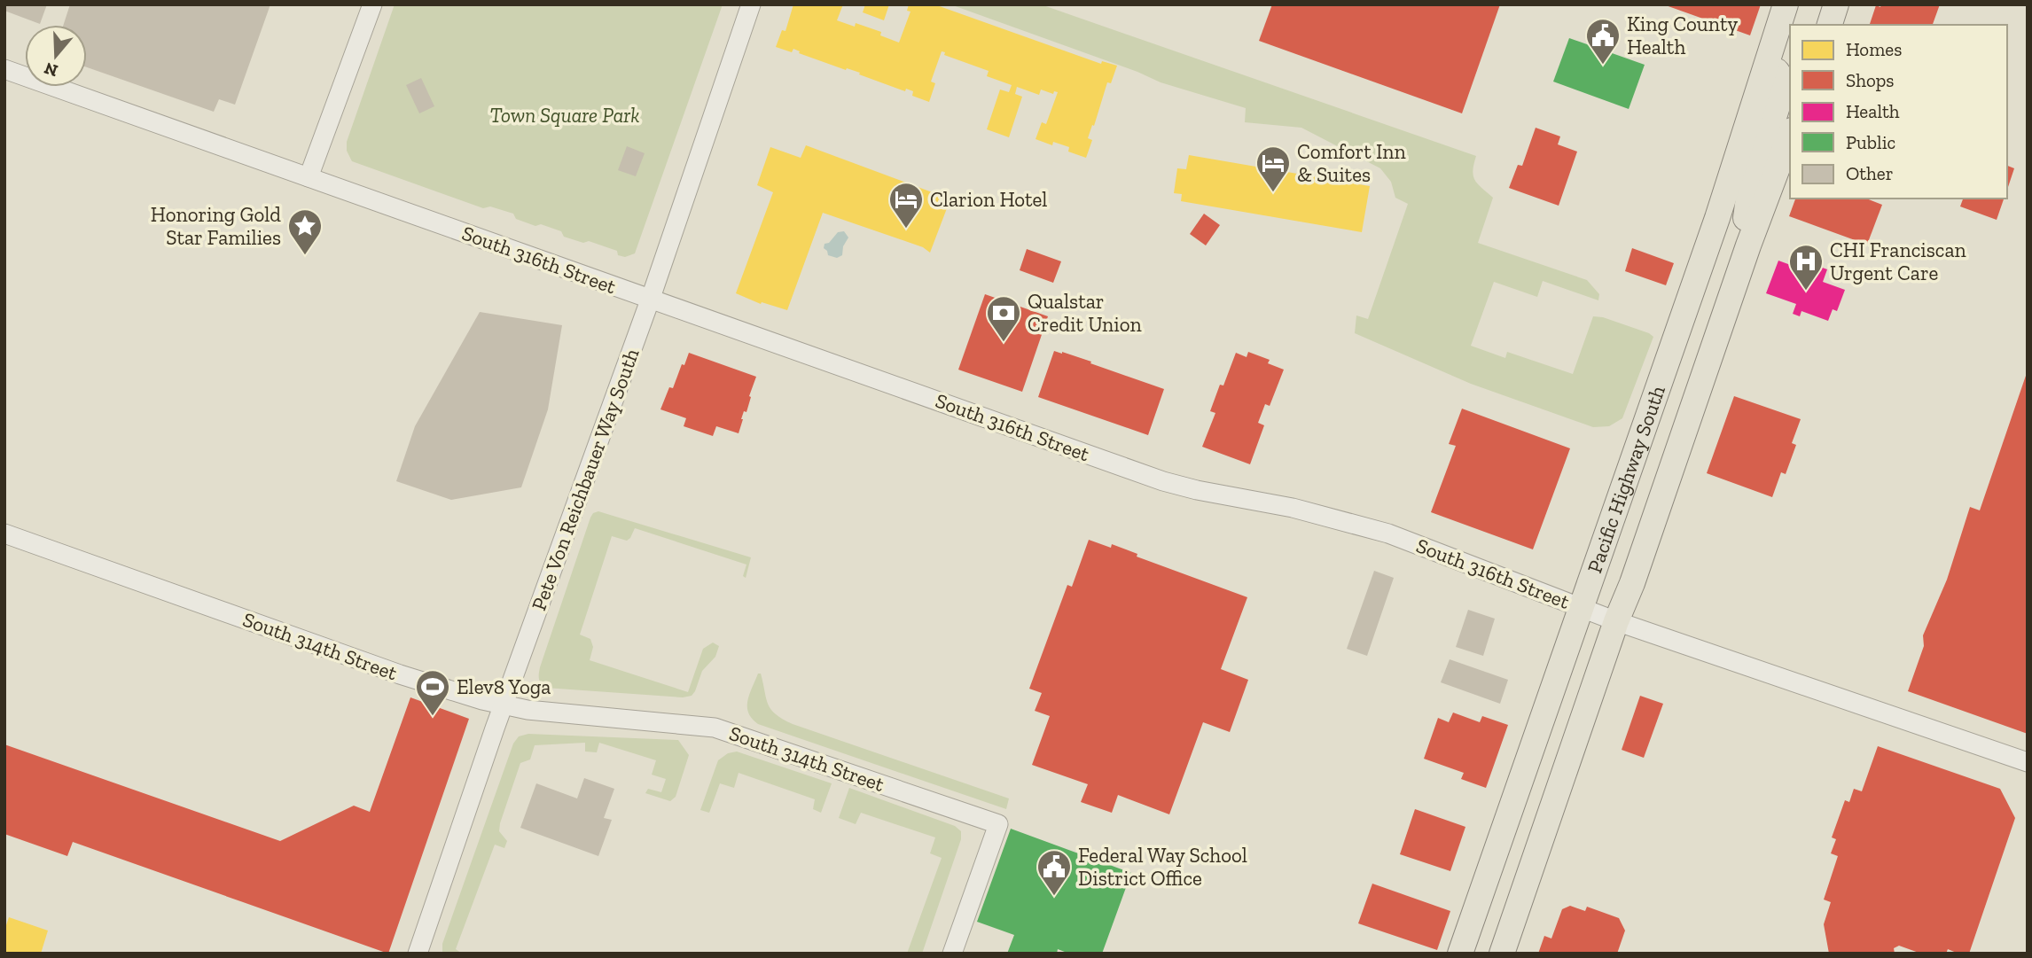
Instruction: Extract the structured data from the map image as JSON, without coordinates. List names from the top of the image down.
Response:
{
  "streets": {
    "main road": ["Pacific Highway South"],
    "street": ["South 316th Street", "Pete Von Reichbauer Way South", "South 314th Street"]
  },
  "crossings": [
    ["South 316th Street", "Pete Von Reichbauer Way South"],
    ["South 316th Street", "Pacific Highway South"],
    ["Pete Von Reichbauer Way South", "South 314th Street"]
  ],
  "parks": ["Town Square Park"],
  "places": {
    "public building": ["King County Health", "Federal Way School District Office"],
    "hotel": ["Comfort Inn & Suites", "Clarion Hotel"],
    "place": ["Honoring Gold Star Families"],
    "hospital": ["CHI Franciscan Urgent Care"],
    "bank": ["Qualstar Credit Union"],
    "sports": ["Elev8 Yoga"]
  },
  "legend": [
    "Homes",
    "Shops",
    "Health",
    "Public",
    "Other"
  ],
  "north": "bottom"
}
